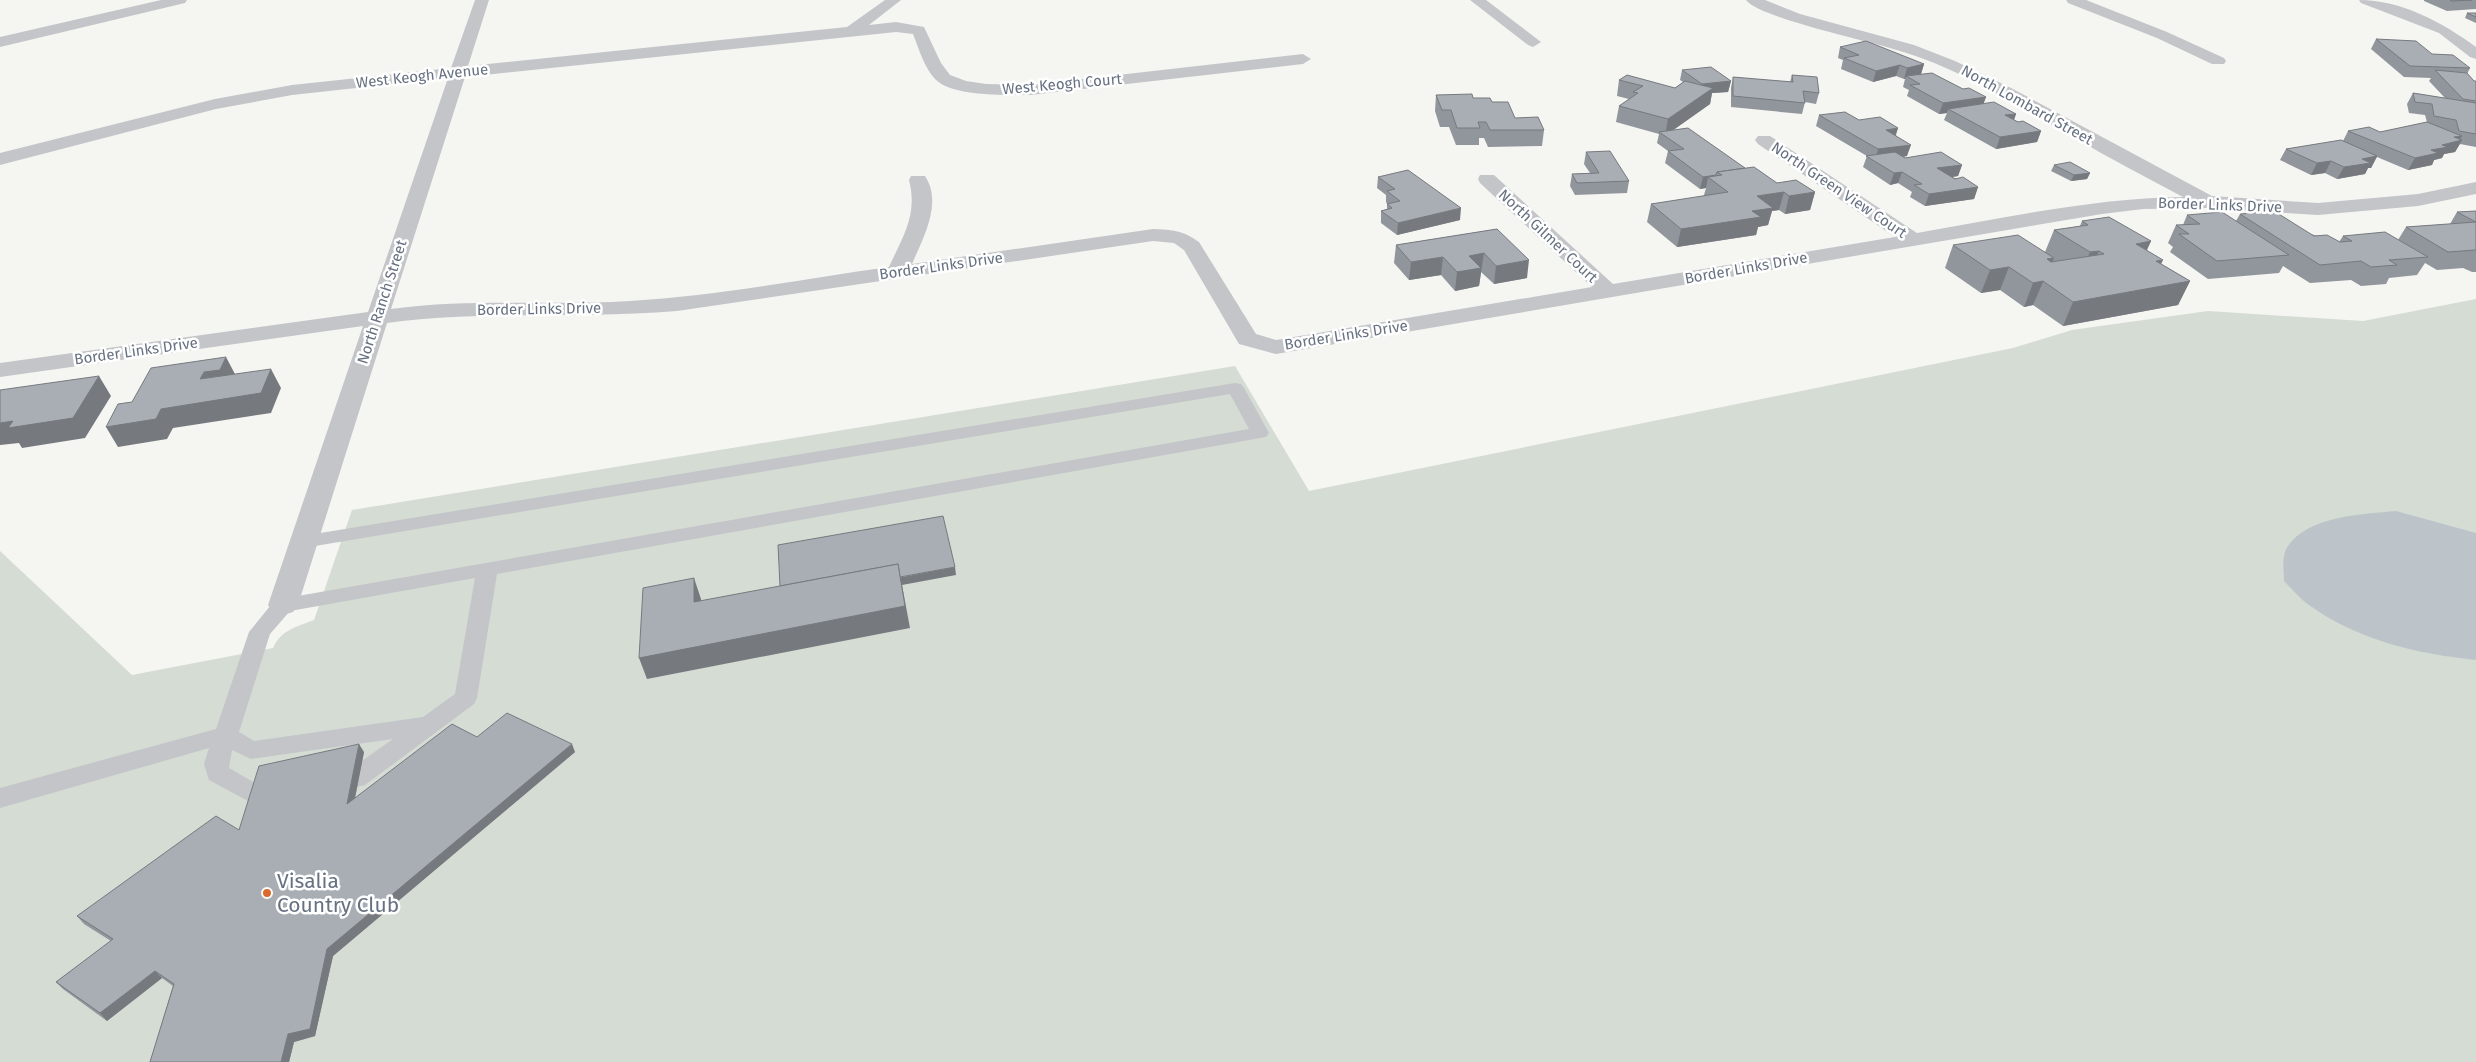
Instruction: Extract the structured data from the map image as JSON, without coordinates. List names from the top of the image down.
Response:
{
  "streets": {
    "street": [
      "West Keogh Avenue",
      "West Keogh Court",
      "North Lombard Street",
      "North Green View Court",
      "Border Links Drive",
      "North Gilmer Court",
      "North Ranch Street"
    ]
  },
  "crossings": [
    ["West Keogh Avenue", "West Keogh Court"],
    ["West Keogh Avenue", "North Ranch Street"],
    ["North Lombard Street", "Border Links Drive"],
    ["North Green View Court", "Border Links Drive"],
    ["Border Links Drive", "North Gilmer Court"],
    ["Border Links Drive", "North Ranch Street"]
  ],
  "places": ["Visalia Country Club"]
}
